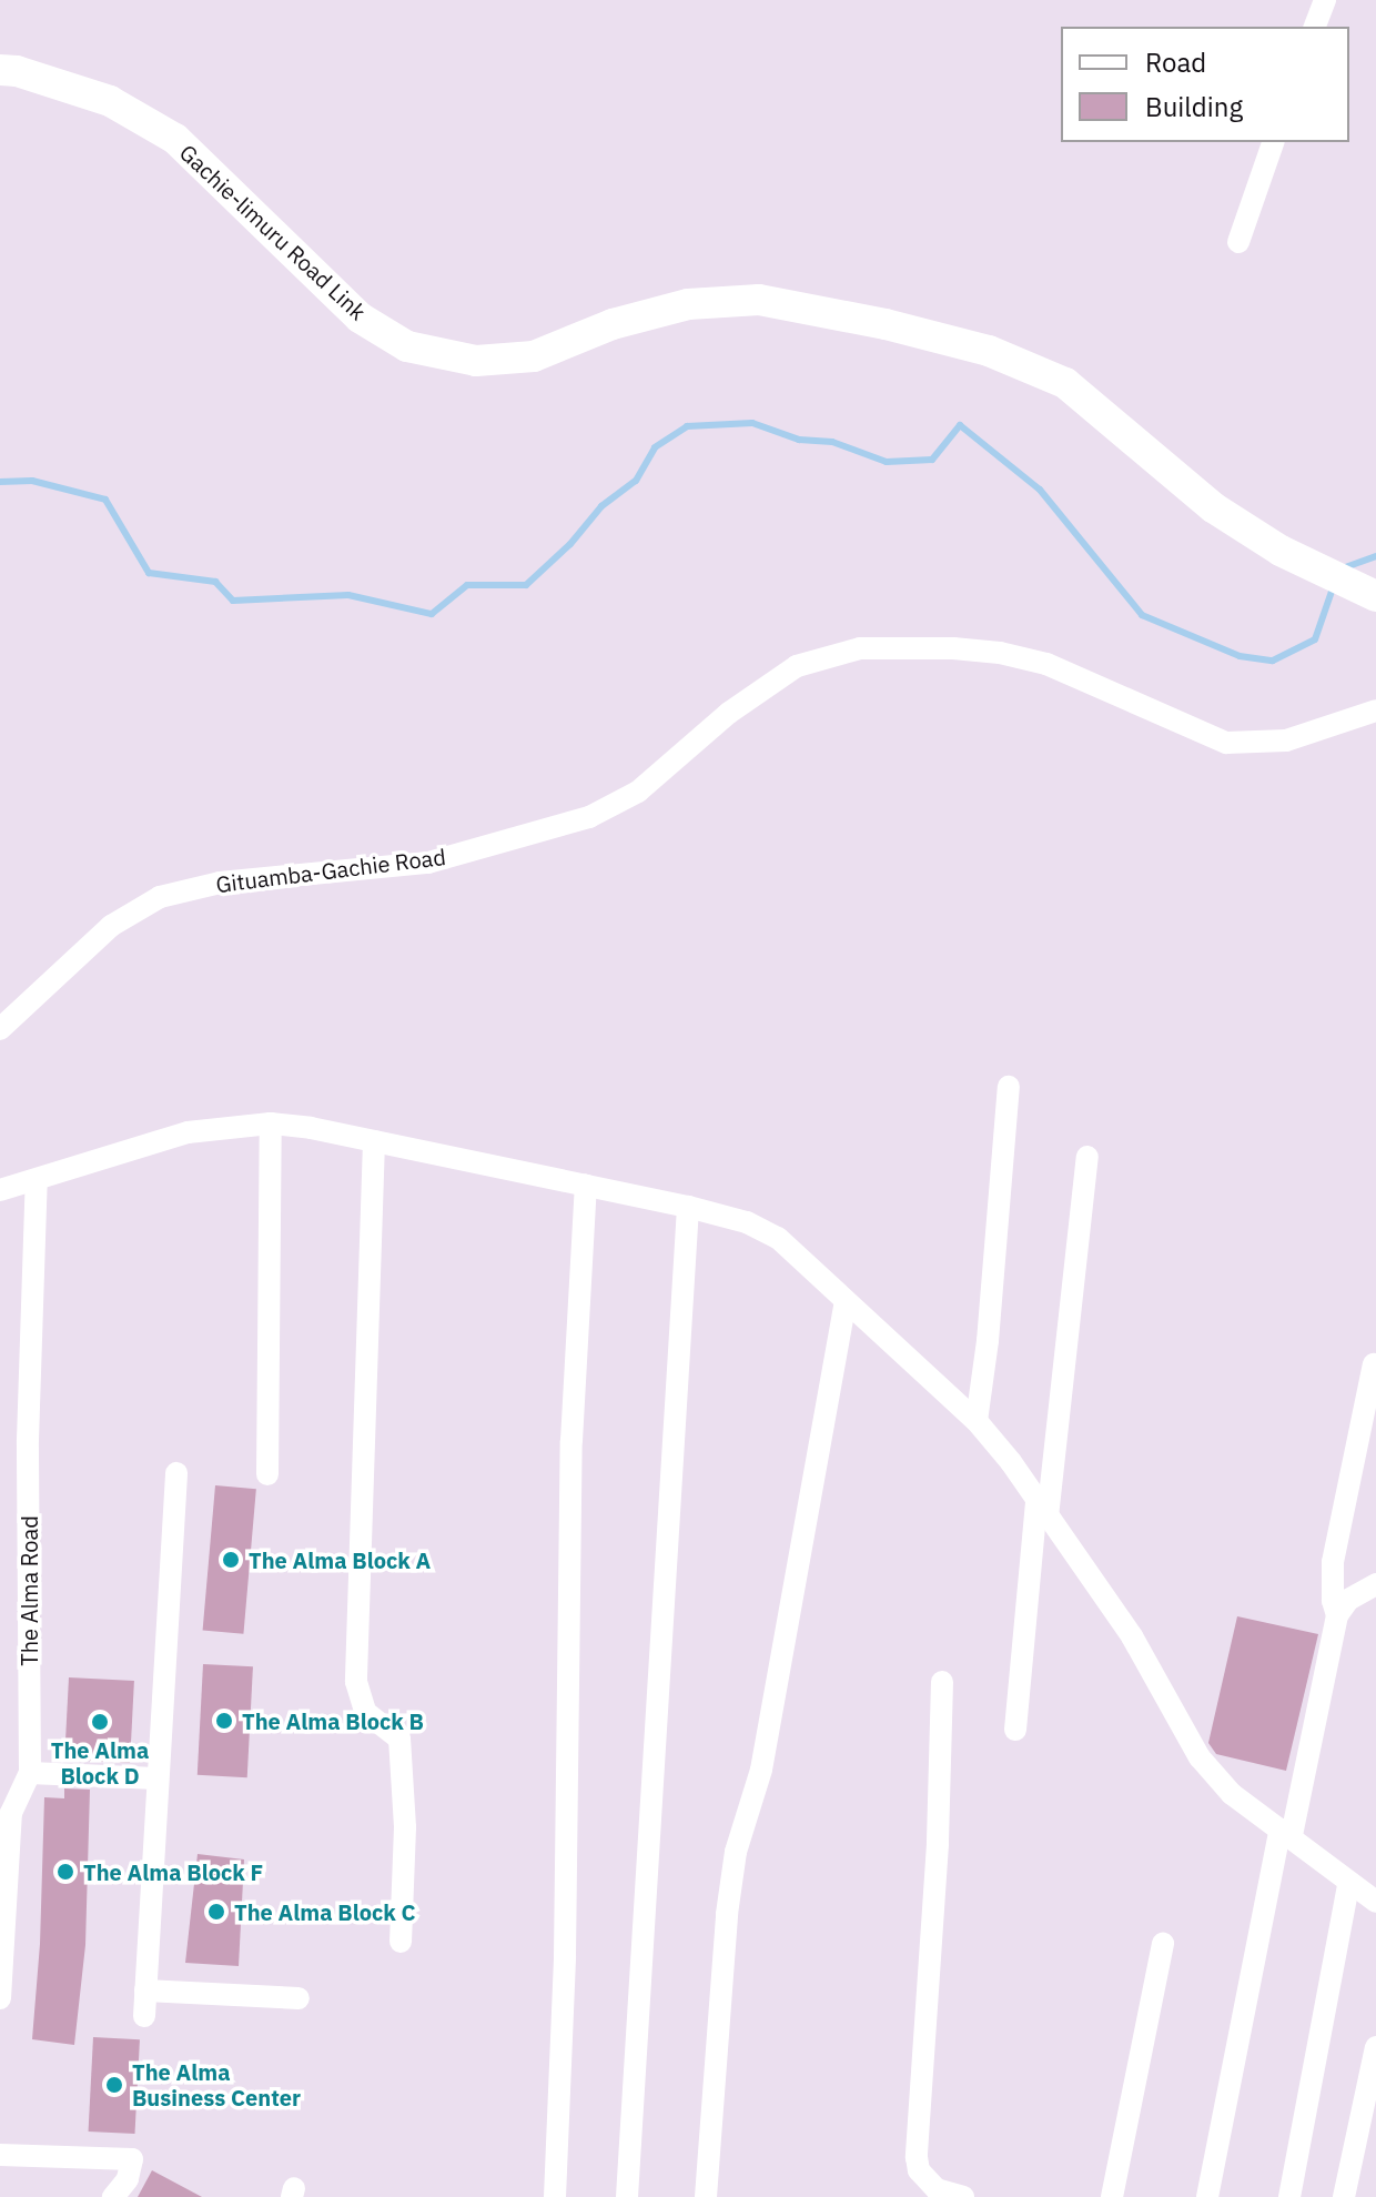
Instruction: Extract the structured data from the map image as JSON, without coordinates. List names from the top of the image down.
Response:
{
  "streets": {
    "main road": ["Gachie-limuru Road Link"],
    "street": ["Gituamba-Gachie Road", "The Alma Road"]
  },
  "places": [
    "The Alma Block A",
    "The Alma Block B",
    "The Alma Block D",
    "The Alma Block F",
    "The Alma Block C",
    "The Alma Business Center"
  ],
  "legend": ["Road", "Building"]
}
